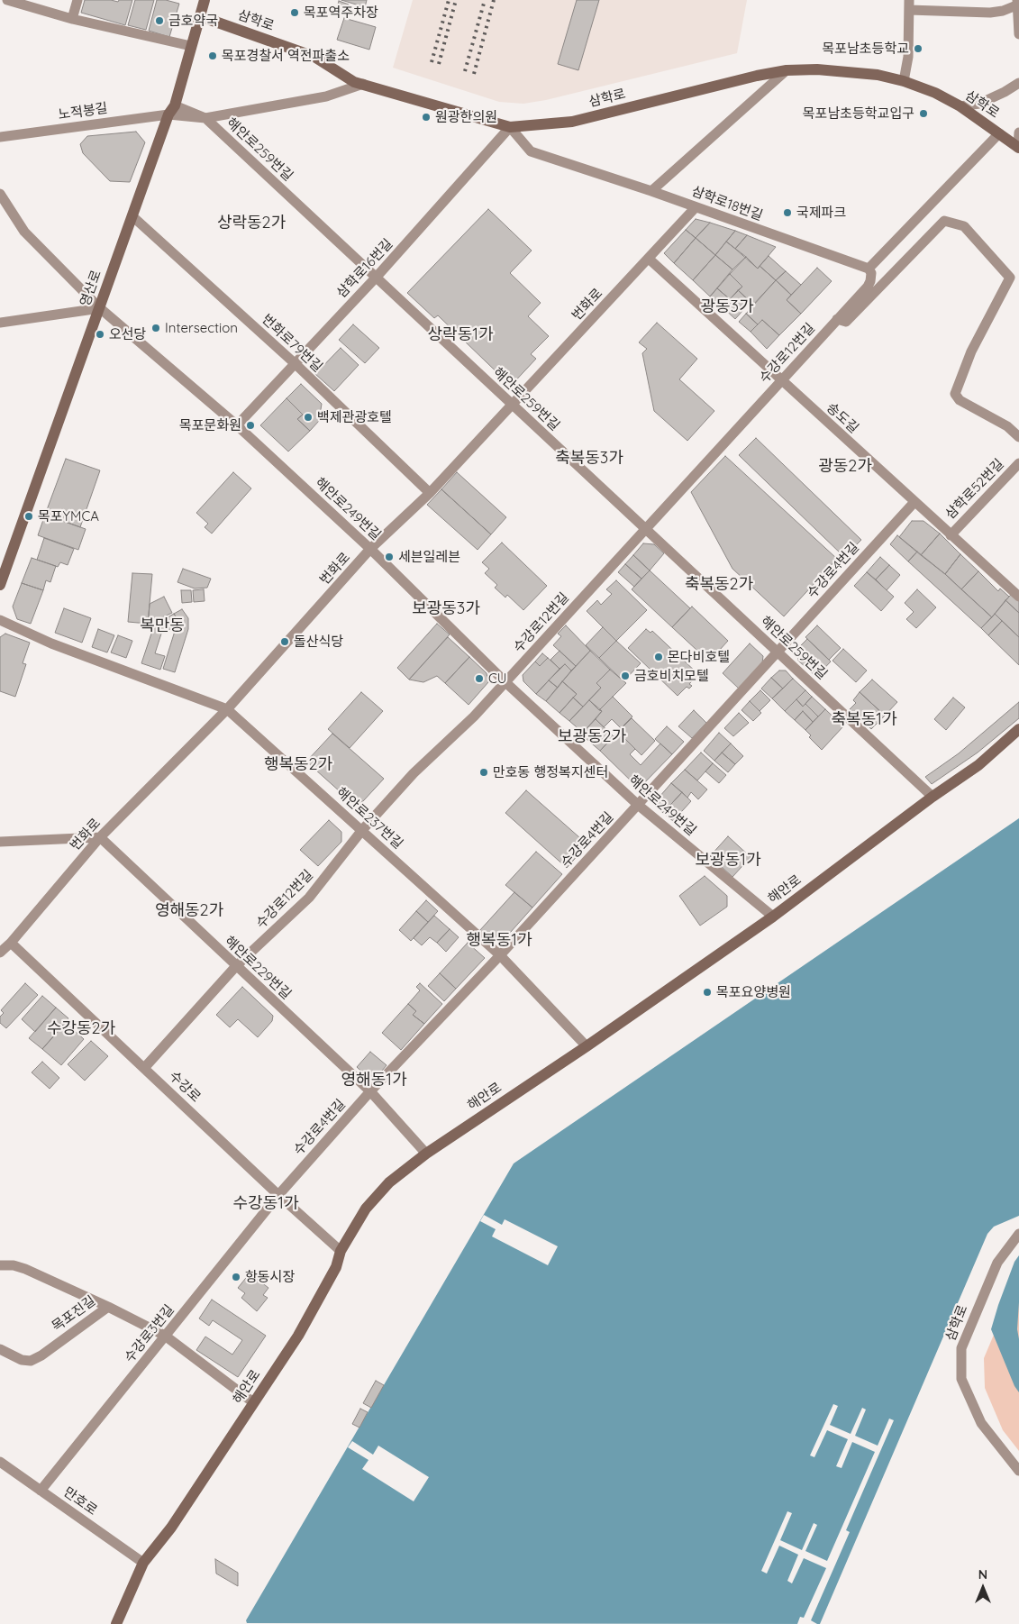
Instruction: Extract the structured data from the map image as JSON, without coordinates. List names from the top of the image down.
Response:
{
  "streets": {
    "street": [
      "삼학로",
      "노적봉길",
      "해안로259번길",
      "삼학로18번길",
      "삼학로16번길",
      "영산로",
      "번화로",
      "번화로79번길",
      "수강로12번길",
      "송도길",
      "삼학로52번길",
      "해안로249번길",
      "수강로4번길",
      "해안로237번길",
      "해안로",
      "해안로229번길",
      "수강로",
      "목포진길",
      "수강로3번길",
      "만호로"
    ]
  },
  "crossings": [
    ["삼학로", "노적봉길"],
    ["삼학로", "삼학로18번길"],
    ["삼학로", "삼학로16번길"],
    ["삼학로", "영산로"],
    ["노적봉길", "해안로259번길"],
    ["노적봉길", "영산로"],
    ["해안로259번길", "삼학로16번길"],
    ["해안로259번길", "번화로"],
    ["해안로259번길", "수강로12번길"],
    ["해안로259번길", "수강로4번길"],
    ["해안로259번길", "해안로"],
    ["삼학로18번길", "삼학로16번길"],
    ["삼학로18번길", "번화로"],
    ["삼학로18번길", "수강로12번길"],
    ["삼학로16번길", "번화로79번길"],
    ["삼학로16번길", "해안로249번길"],
    ["영산로", "번화로79번길"],
    ["영산로", "해안로249번길"],
    ["번화로", "번화로79번길"],
    ["번화로", "송도길"],
    ["번화로", "해안로249번길"],
    ["번화로", "해안로237번길"],
    ["번화로", "해안로229번길"],
    ["번화로", "수강로"],
    ["수강로12번길", "송도길"],
    ["수강로12번길", "해안로249번길"],
    ["수강로12번길", "해안로237번길"],
    ["수강로12번길", "해안로229번길"],
    ["수강로12번길", "수강로"],
    ["송도길", "삼학로52번길"],
    ["송도길", "수강로4번길"],
    ["해안로249번길", "수강로4번길"],
    ["해안로249번길", "해안로"],
    ["수강로4번길", "해안로237번길"],
    ["수강로4번길", "해안로229번길"],
    ["수강로4번길", "수강로"],
    ["수강로4번길", "수강로3번길"],
    ["해안로237번길", "해안로"],
    ["해안로", "해안로229번길"],
    ["해안로", "수강로"],
    ["해안로", "목포진길"],
    ["해안로", "만호로"],
    ["수강로", "수강로3번길"],
    ["목포진길", "수강로3번길"],
    ["수강로3번길", "만호로"]
  ],
  "districts": [
    "상락동2가",
    "광동3가",
    "상락동1가",
    "축복동3가",
    "광동2가",
    "축복동2가",
    "보광동3가",
    "복만동",
    "축복동1가",
    "보광동2가",
    "행복동2가",
    "보광동1가",
    "영해동2가",
    "행복동1가",
    "수강동2가",
    "영해동1가",
    "수강동1가"
  ],
  "places": [
    "목포역주차장",
    "금호약국",
    "목포남초등학교",
    "목포경찰서 역전파출소",
    "목포남초등학교입구",
    "원광한의원",
    "국제파크",
    "Intersection",
    "오선당",
    "백제관광호텔",
    "목포문화원",
    "목포YMCA",
    "세븐일레븐",
    "돌산식당",
    "몬다비호텔",
    "금호비치모텔",
    "CU",
    "만호동 행정복지센터",
    "목포요양병원",
    "항동시장"
  ],
  "north": "top"
}
